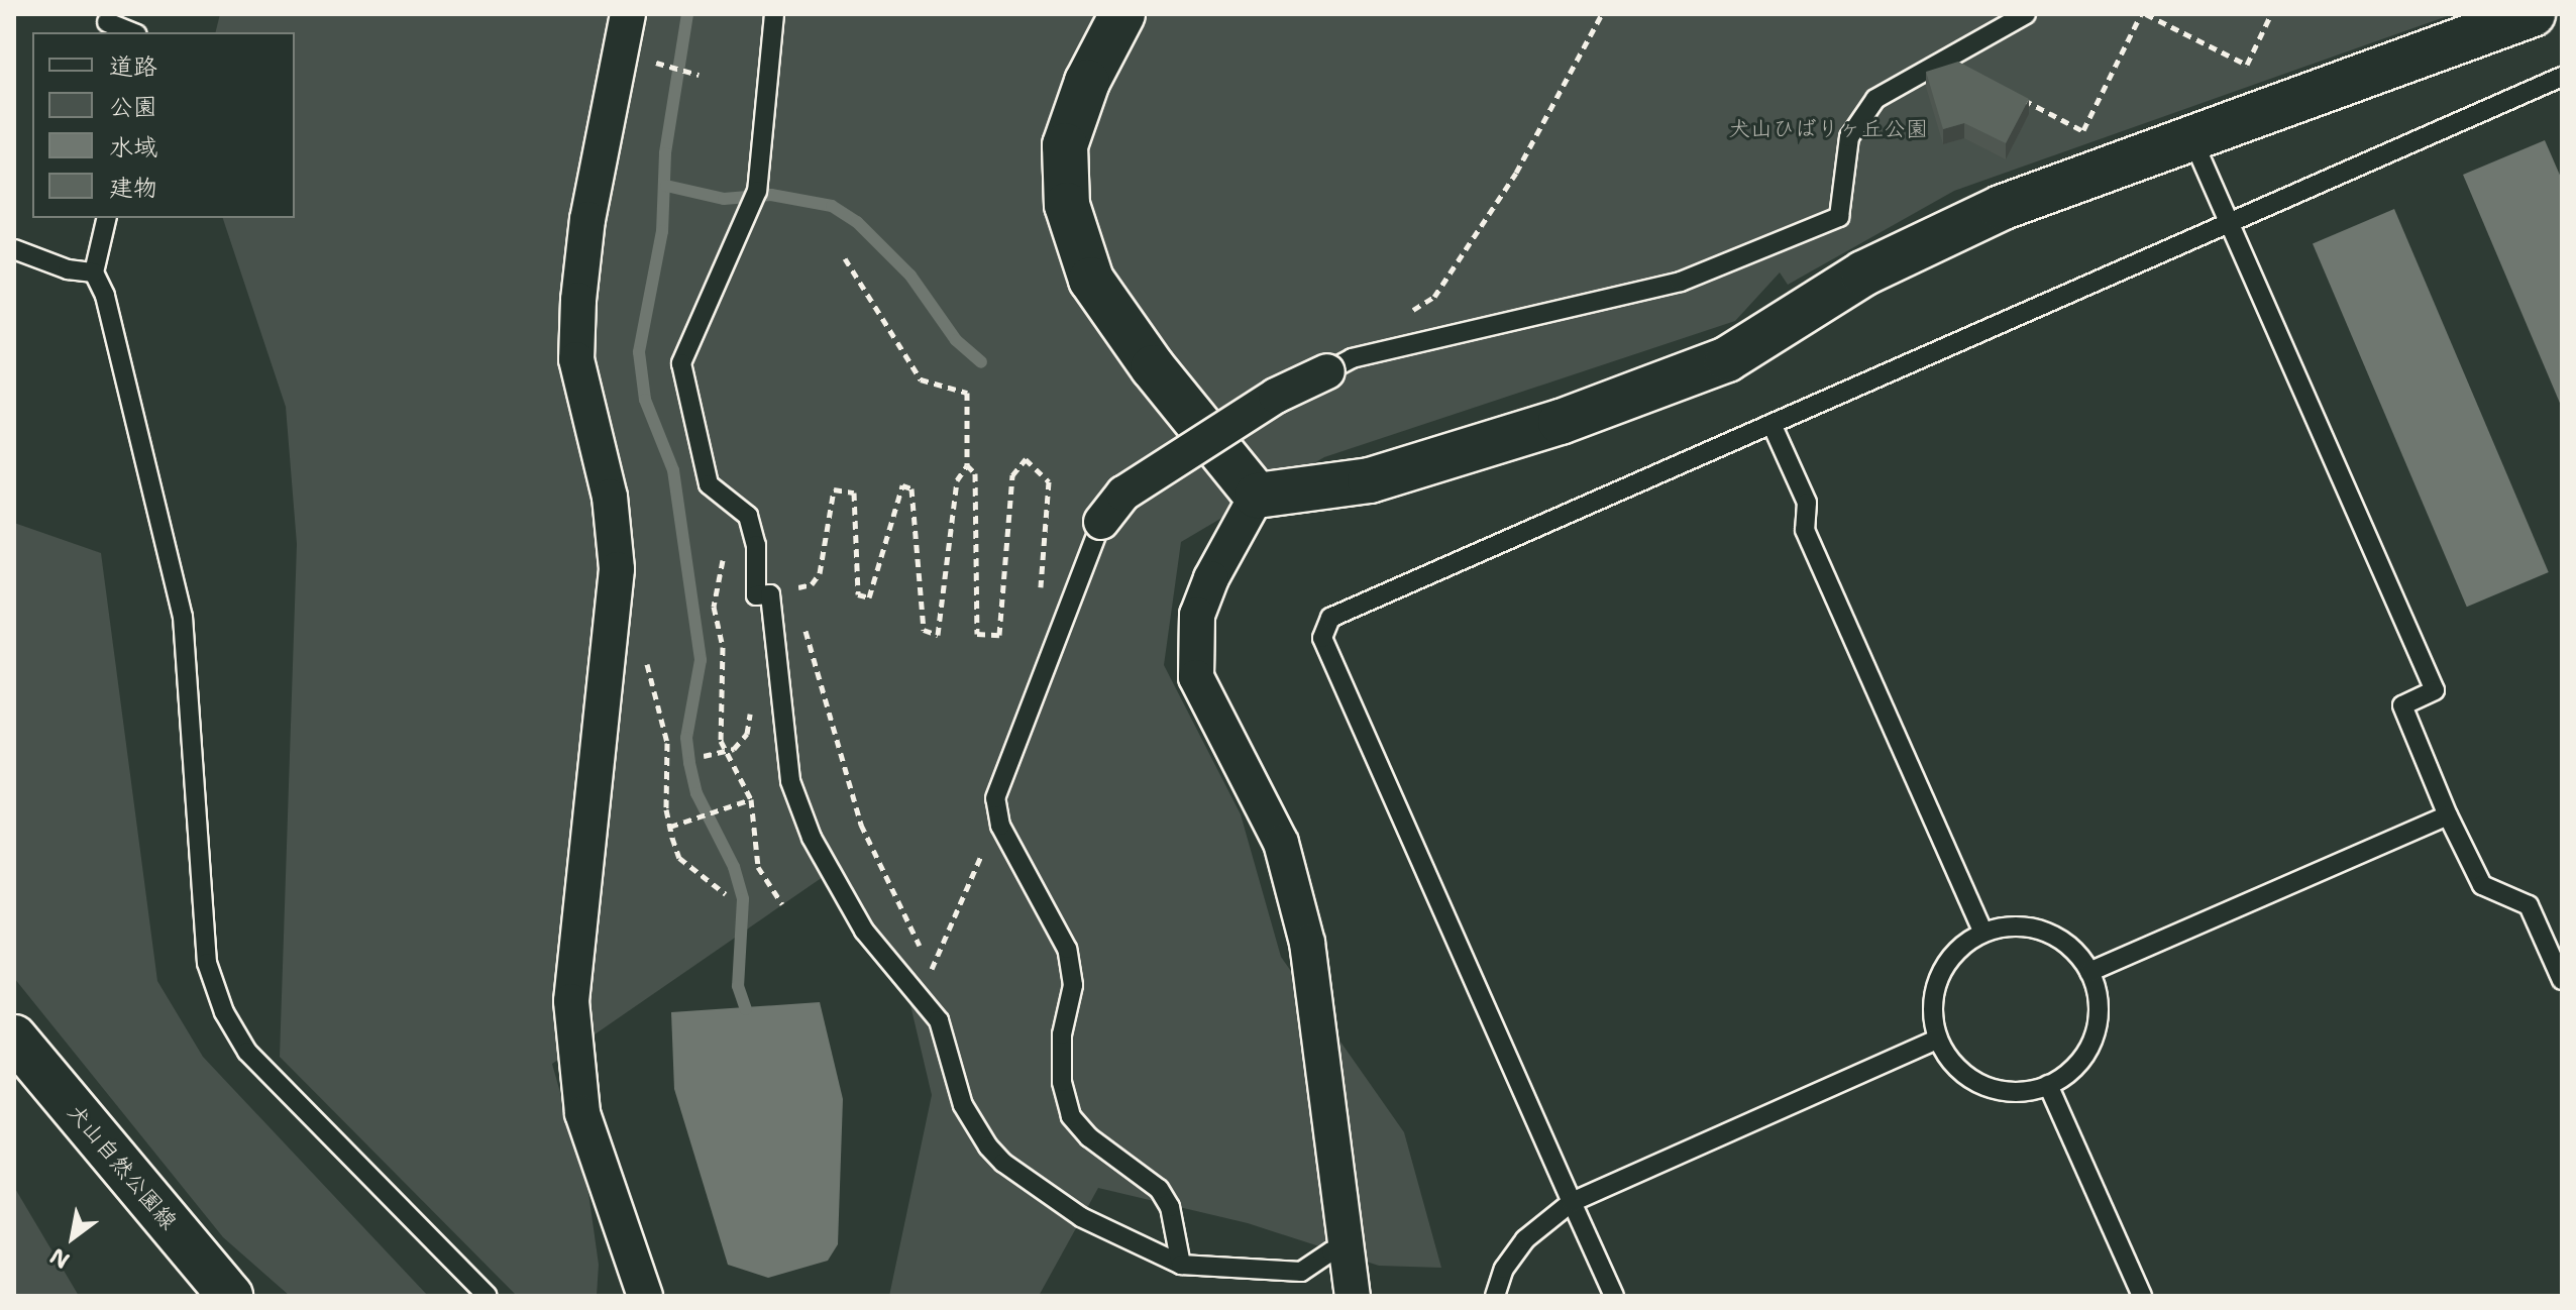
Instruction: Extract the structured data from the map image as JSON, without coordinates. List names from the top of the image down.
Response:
{
  "streets": {
    "street": ["犬山自然公園線"]
  },
  "parks": ["犬山ひばりヶ丘公園"],
  "legend": [
    "道路",
    "公園",
    "水域",
    "建物"
  ],
  "north": "bottom left"
}
